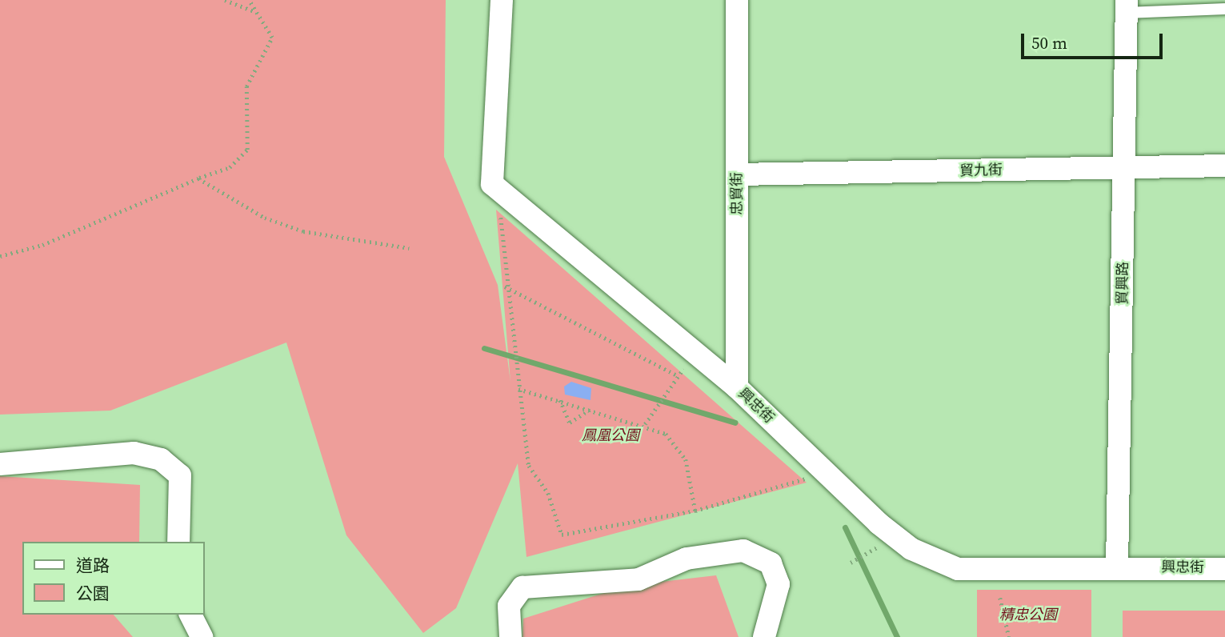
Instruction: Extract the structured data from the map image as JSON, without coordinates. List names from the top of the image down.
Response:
{
  "streets": {
    "street": [
      "貿九街",
      "忠貿街",
      "貿興路",
      "興忠街"
    ]
  },
  "crossings": [
    ["貿九街", "忠貿街"],
    ["貿九街", "貿興路"],
    ["忠貿街", "興忠街"],
    ["貿興路", "興忠街"]
  ],
  "parks": ["鳳凰公園", "精忠公園"],
  "legend": ["道路", "公園"],
  "scale_bar": "50 m"
}
